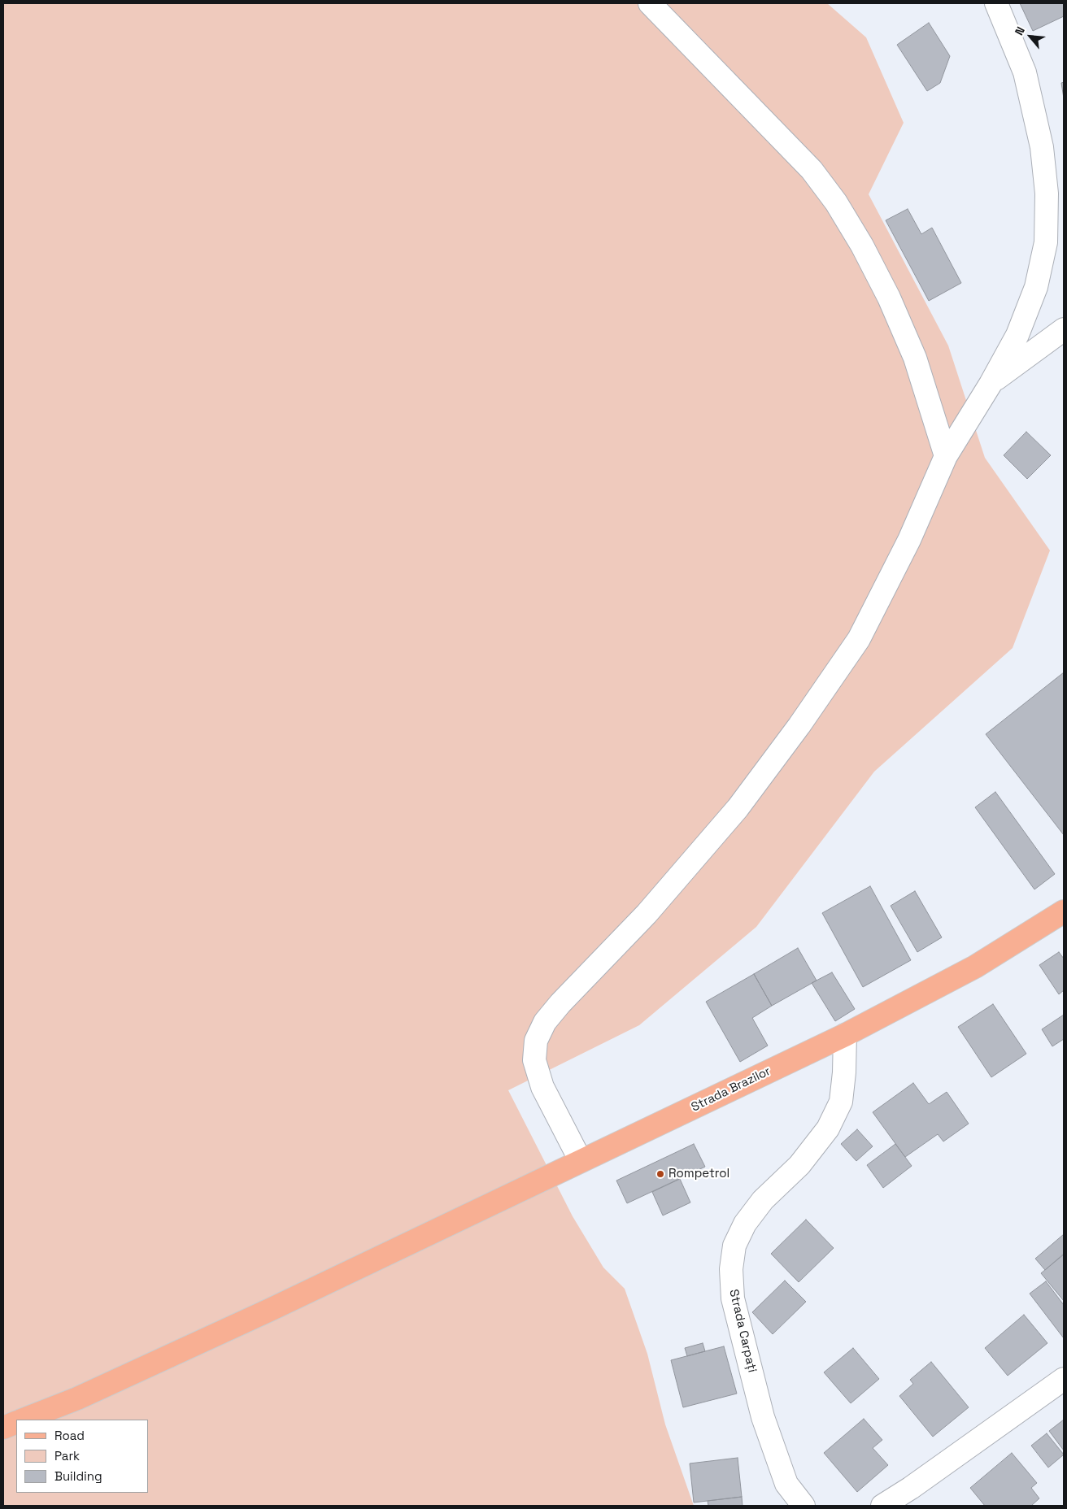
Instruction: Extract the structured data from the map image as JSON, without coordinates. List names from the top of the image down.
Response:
{
  "streets": {
    "main road": ["Strada Brazilor"],
    "street": ["Strada Carpați"]
  },
  "crossings": [
    ["Strada Brazilor", "Strada Carpați"]
  ],
  "places": ["Rompetrol"],
  "legend": ["Road", "Park", "Building"],
  "north": "top left"
}
